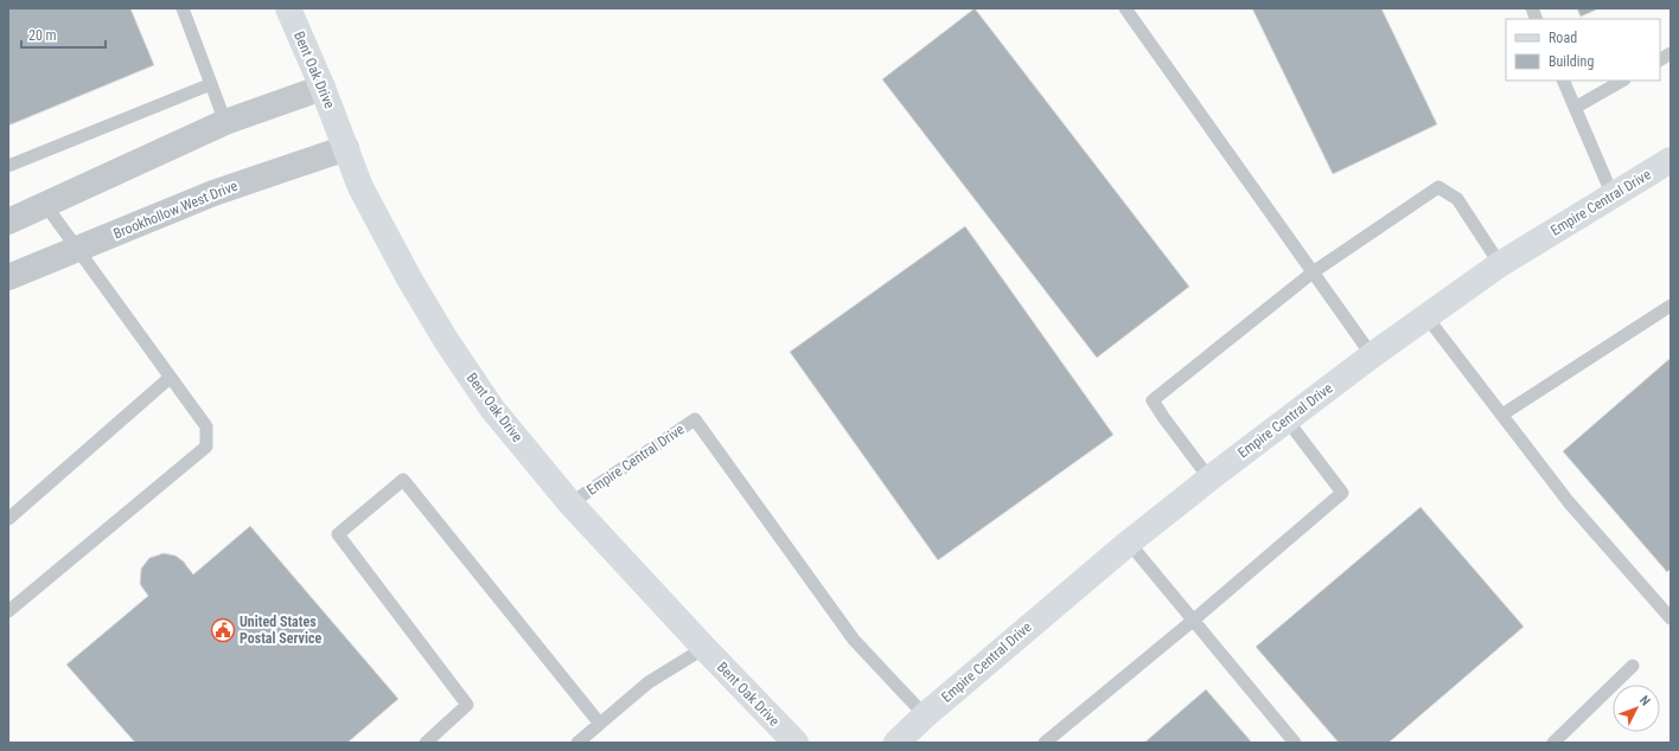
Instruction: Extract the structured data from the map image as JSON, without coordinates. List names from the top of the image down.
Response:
{
  "streets": {
    "street": ["Bent Oak Drive", "Empire Central Drive", "Brookhollow West Drive"]
  },
  "crossings": [
    ["Bent Oak Drive", "Empire Central Drive"],
    ["Bent Oak Drive", "Brookhollow West Drive"]
  ],
  "places": {
    "public building": ["United States Postal Service"]
  },
  "legend": ["Road", "Building"],
  "scale_bar": "20 m",
  "north": "top right"
}
